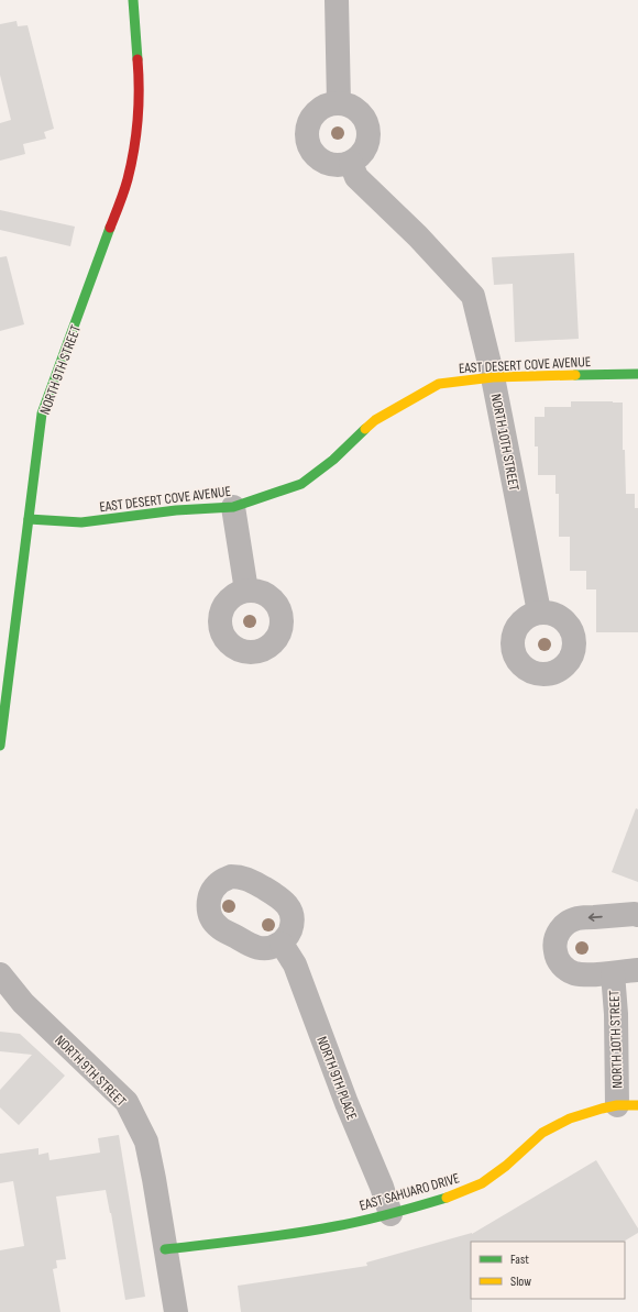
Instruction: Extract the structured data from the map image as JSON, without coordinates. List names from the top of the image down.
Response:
{
  "streets": {
    "street": [
      "EAST DESERT COVE AVENUE",
      "NORTH 9TH STREET",
      "NORTH 10TH STREET",
      "NORTH 9TH PLACE",
      "EAST SAHUARO DRIVE"
    ]
  },
  "crossings": [
    ["EAST DESERT COVE AVENUE", "NORTH 9TH STREET"],
    ["EAST DESERT COVE AVENUE", "NORTH 10TH STREET"],
    ["NORTH 9TH STREET", "EAST SAHUARO DRIVE"],
    ["NORTH 10TH STREET", "EAST SAHUARO DRIVE"],
    ["NORTH 9TH PLACE", "EAST SAHUARO DRIVE"]
  ],
  "legend": ["Fast", "Slow"]
}
